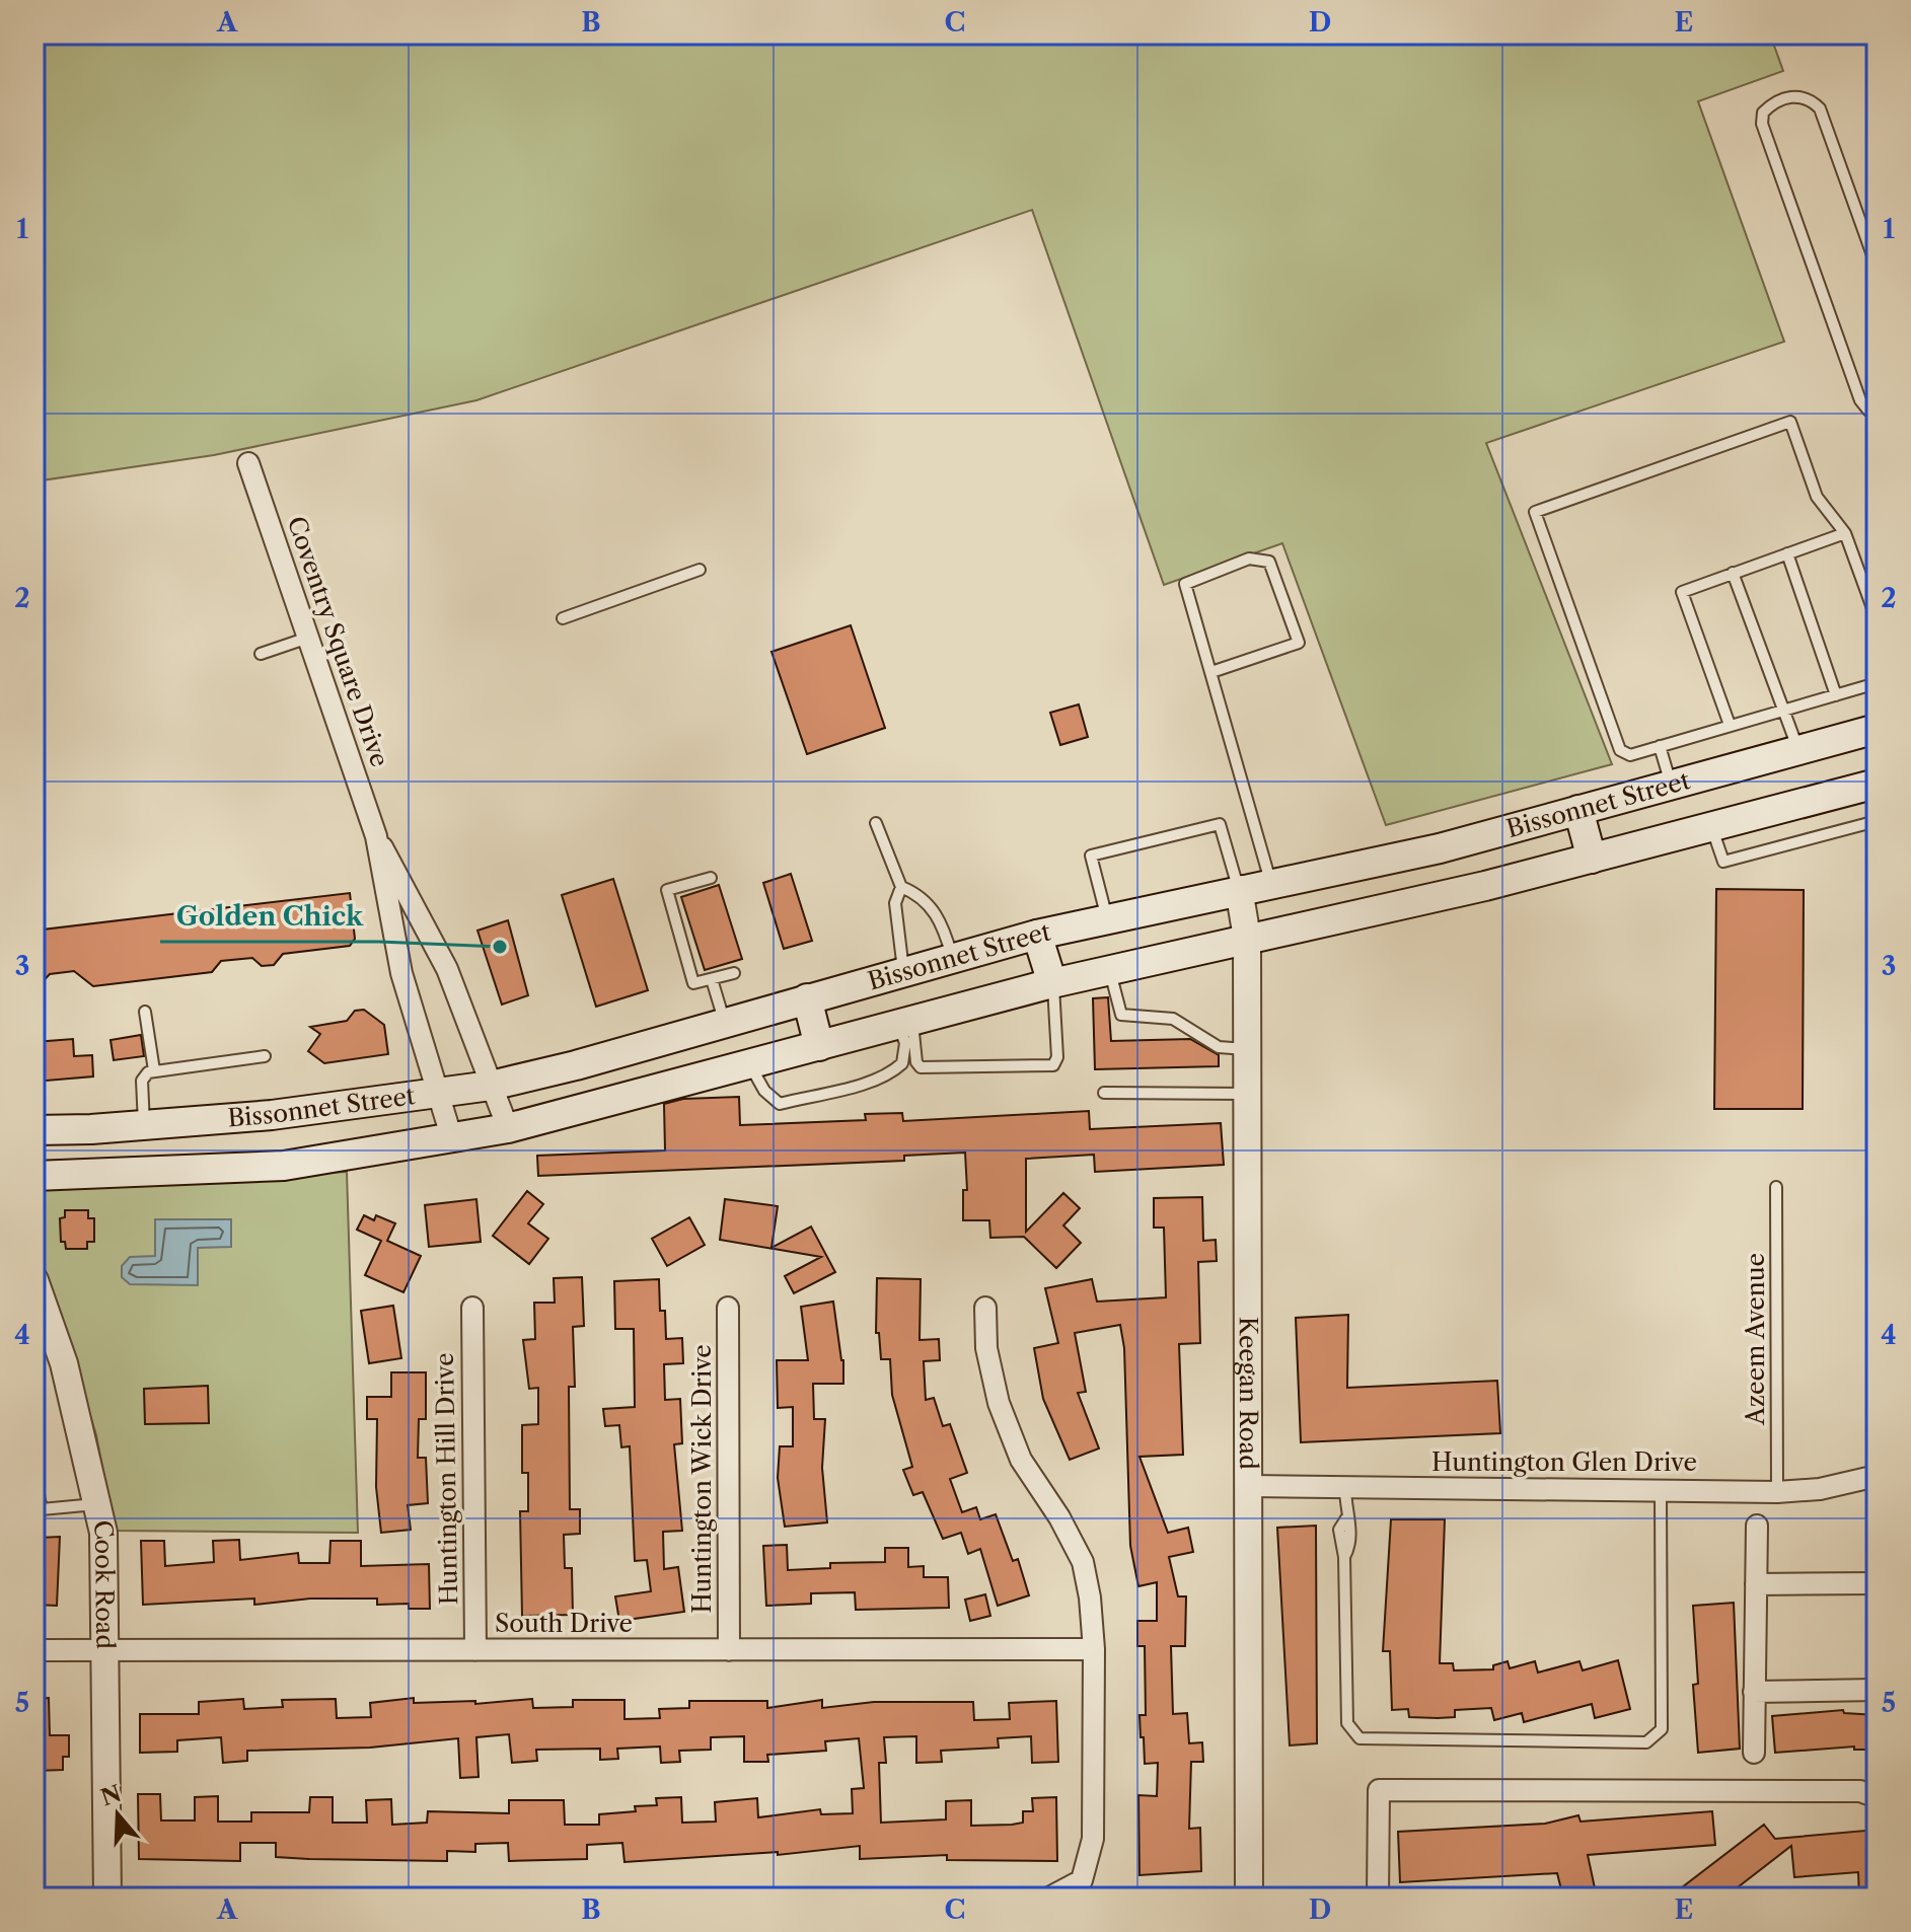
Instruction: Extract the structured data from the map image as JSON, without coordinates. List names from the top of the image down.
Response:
{
  "streets": {
    "main road": ["Bissonnet Street"],
    "street": [
      "Coventry Square Drive",
      "Keegan Road",
      "Huntington Glen Drive",
      "Huntington Hill Drive",
      "Huntington Wick Drive",
      "Cook Road",
      "South Drive"
    ],
    "lane": ["Azeem Avenue"]
  },
  "crossings": [
    ["Coventry Square Drive", "Bissonnet Street"],
    ["Bissonnet Street", "Keegan Road"],
    ["Azeem Avenue", "Huntington Glen Drive"],
    ["Keegan Road", "Huntington Glen Drive"],
    ["Huntington Hill Drive", "South Drive"],
    ["Huntington Wick Drive", "South Drive"],
    ["Cook Road", "South Drive"]
  ],
  "places": ["Golden Chick"],
  "north": "top",
  "grid": {
    "columns": [
      "A",
      "B",
      "C",
      "D",
      "E"
    ],
    "rows": [
      "1",
      "2",
      "3",
      "4",
      "5"
    ]
  }
}
